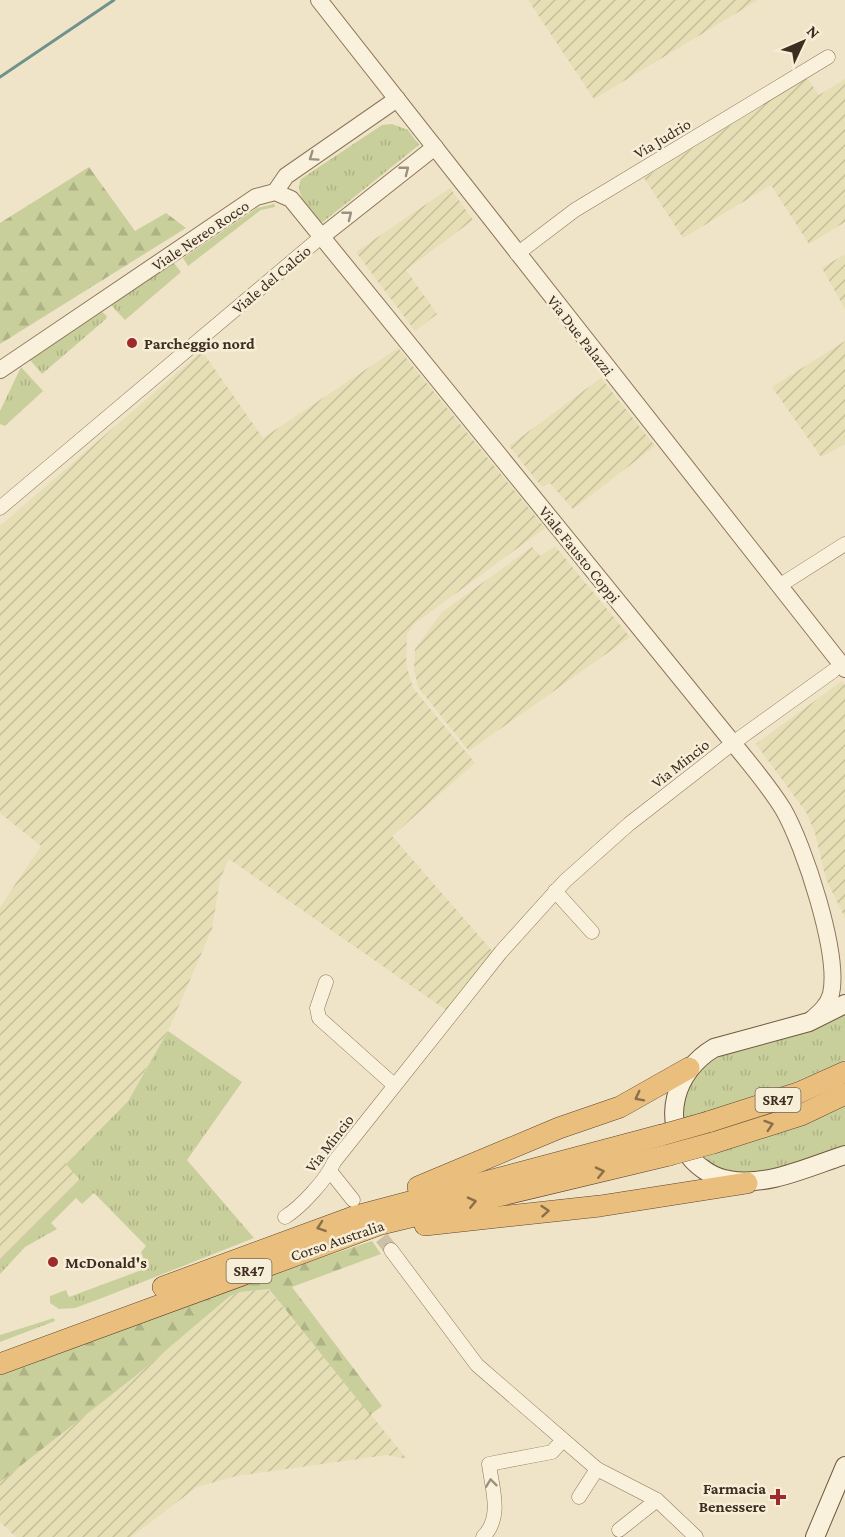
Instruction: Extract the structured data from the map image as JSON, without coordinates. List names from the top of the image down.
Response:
{
  "streets": {
    "highway": ["SR47", "Corso Australia"],
    "street": [
      "Via Judrio",
      "Viale Nereo Rocco",
      "Viale del Calcio",
      "Via Due Palazzi",
      "Viale Fausto Coppi",
      "Via Mincio"
    ]
  },
  "crossings": [
    ["Via Judrio", "Via Due Palazzi"],
    ["Viale Nereo Rocco", "Via Due Palazzi"],
    ["Viale Nereo Rocco", "Viale Fausto Coppi"],
    ["Viale del Calcio", "Via Due Palazzi"],
    ["Viale del Calcio", "Viale Fausto Coppi"],
    ["Via Due Palazzi", "Via Mincio"],
    ["Viale Fausto Coppi", "Via Mincio"],
    ["SR47", "Corso Australia"]
  ],
  "places": {
    "other": ["Parcheggio nord", "McDonald's"],
    "health": ["Farmacia Benessere"]
  },
  "north": "top right"
}
